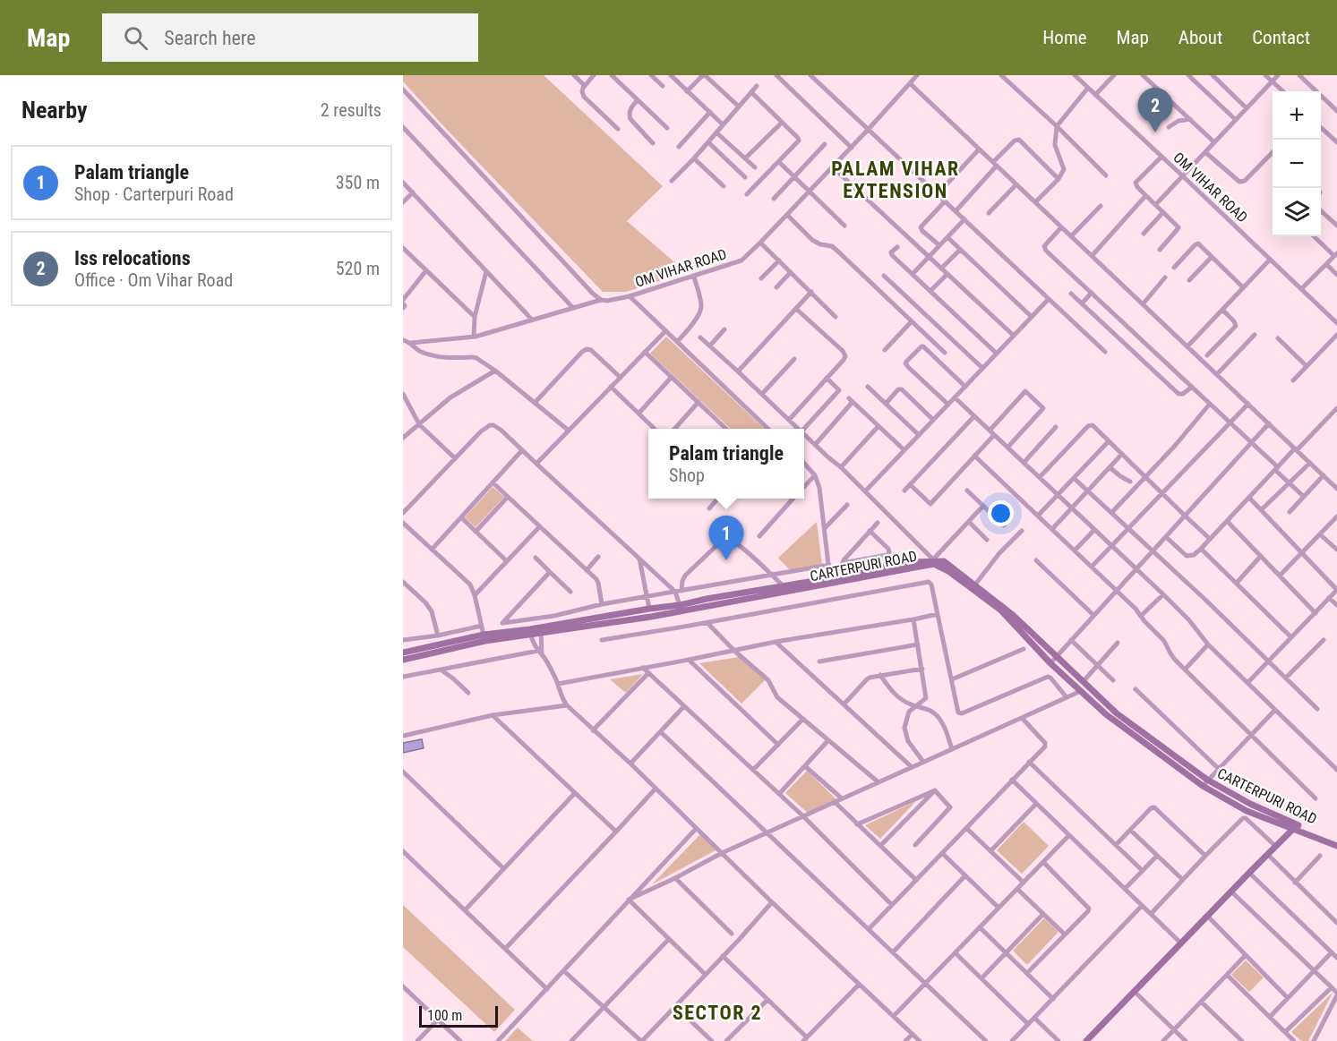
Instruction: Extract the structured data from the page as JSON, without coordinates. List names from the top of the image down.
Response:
{
  "streets": {
    "main road": ["CARTERPURI ROAD"],
    "street": ["OM VIHAR ROAD"]
  },
  "districts": ["PALAM VIHAR EXTENSION", "SECTOR 2"],
  "scale_bar": "100 m",
  "page": {
    "header": "Map",
    "search": "Search here",
    "nav": [
      "Home",
      "Map",
      "About",
      "Contact"
    ],
    "heading": ["Nearby", "2 results"],
    "pins": ["2", "1"],
    "map_buttons": ["+", "−"],
    "list": [
      {
        "mark": "1",
        "name": "Palam triangle",
        "note": "Shop · Carterpuri Road",
        "value": "350 m"
      },
      {
        "mark": "2",
        "name": "Iss relocations",
        "note": "Office · Om Vihar Road",
        "value": "520 m"
      }
    ],
    "popup": ["Palam triangle", "Shop"],
    "scale": "100 m"
  }
}
